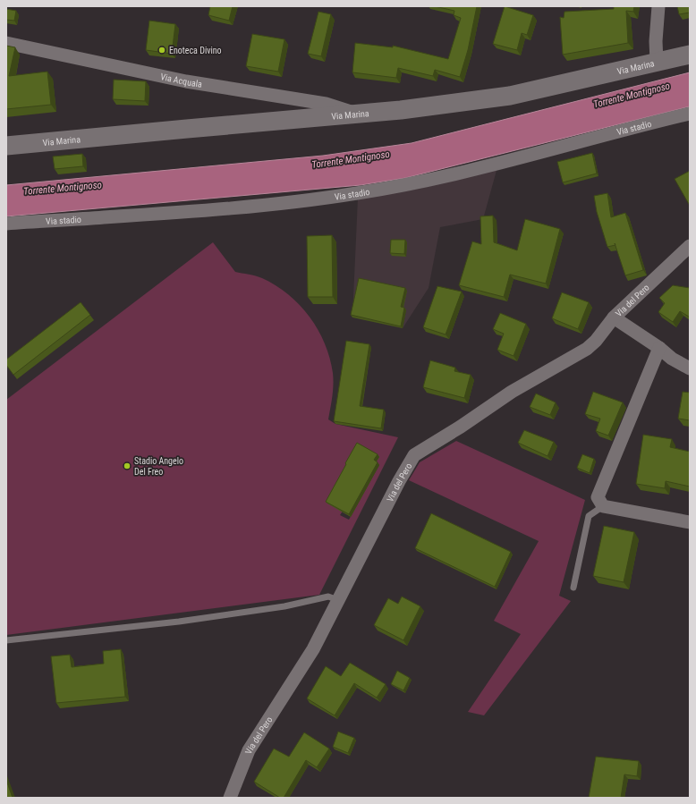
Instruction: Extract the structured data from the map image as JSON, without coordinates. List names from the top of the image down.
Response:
{
  "streets": {
    "main road": ["Via Marina"],
    "street": ["Via Acquala", "Via stadio", "Via del Pero"]
  },
  "crossings": [
    ["Via Marina", "Via Acquala"]
  ],
  "water": ["Torrente Montignoso"],
  "places": ["Enoteca Divino", "Stadio Angelo Del Freo"]
}
